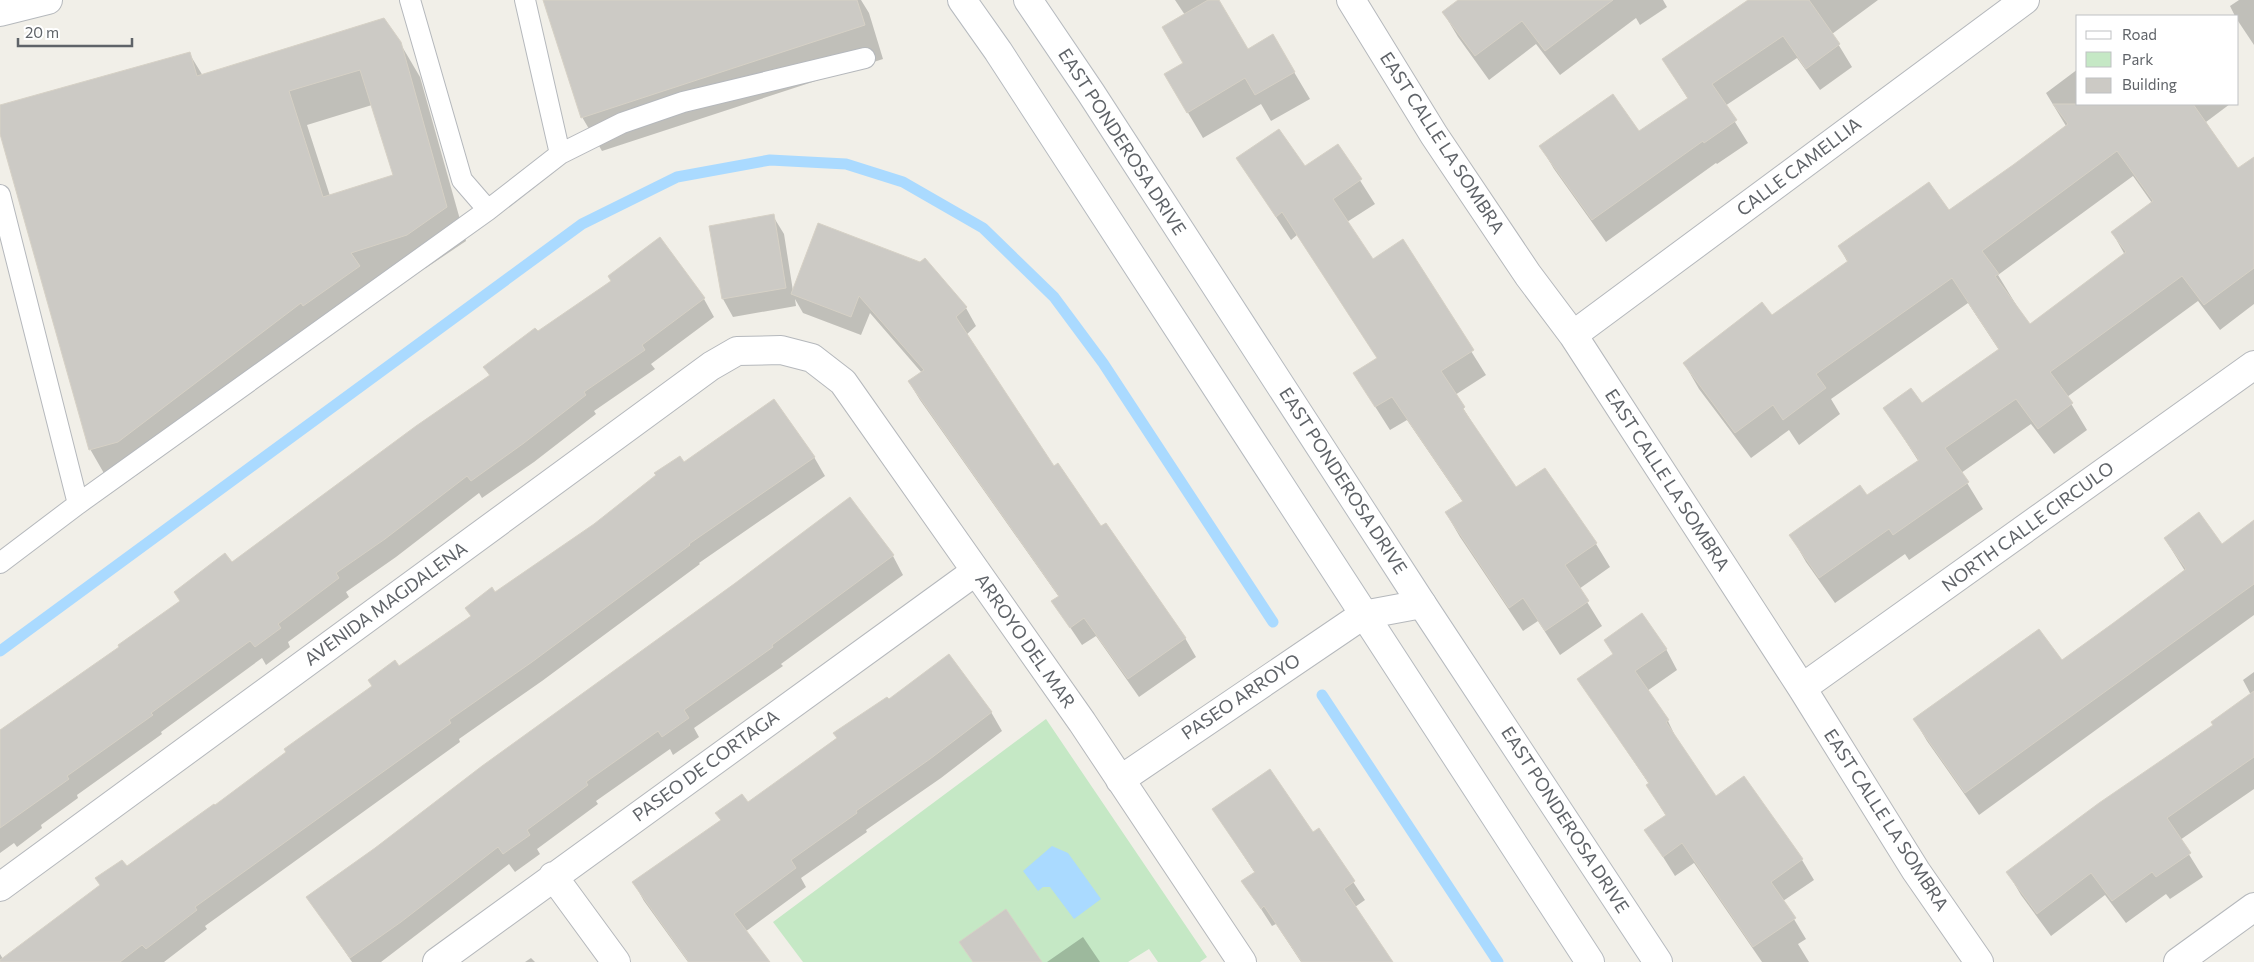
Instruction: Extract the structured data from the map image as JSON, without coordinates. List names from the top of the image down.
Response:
{
  "streets": {
    "street": [
      "EAST PONDEROSA DRIVE",
      "EAST CALLE LA SOMBRA",
      "CALLE CAMELLIA",
      "NORTH CALLE CIRCULO",
      "AVENIDA MAGDALENA",
      "ARROYO DEL MAR",
      "PASEO ARROYO",
      "PASEO DE CORTAGA"
    ]
  },
  "crossings": [
    ["EAST CALLE LA SOMBRA", "CALLE CAMELLIA"],
    ["EAST CALLE LA SOMBRA", "NORTH CALLE CIRCULO"],
    ["AVENIDA MAGDALENA", "ARROYO DEL MAR"],
    ["ARROYO DEL MAR", "PASEO ARROYO"],
    ["ARROYO DEL MAR", "PASEO DE CORTAGA"]
  ],
  "legend": ["Road", "Park", "Building"],
  "scale_bar": "20 m"
}
